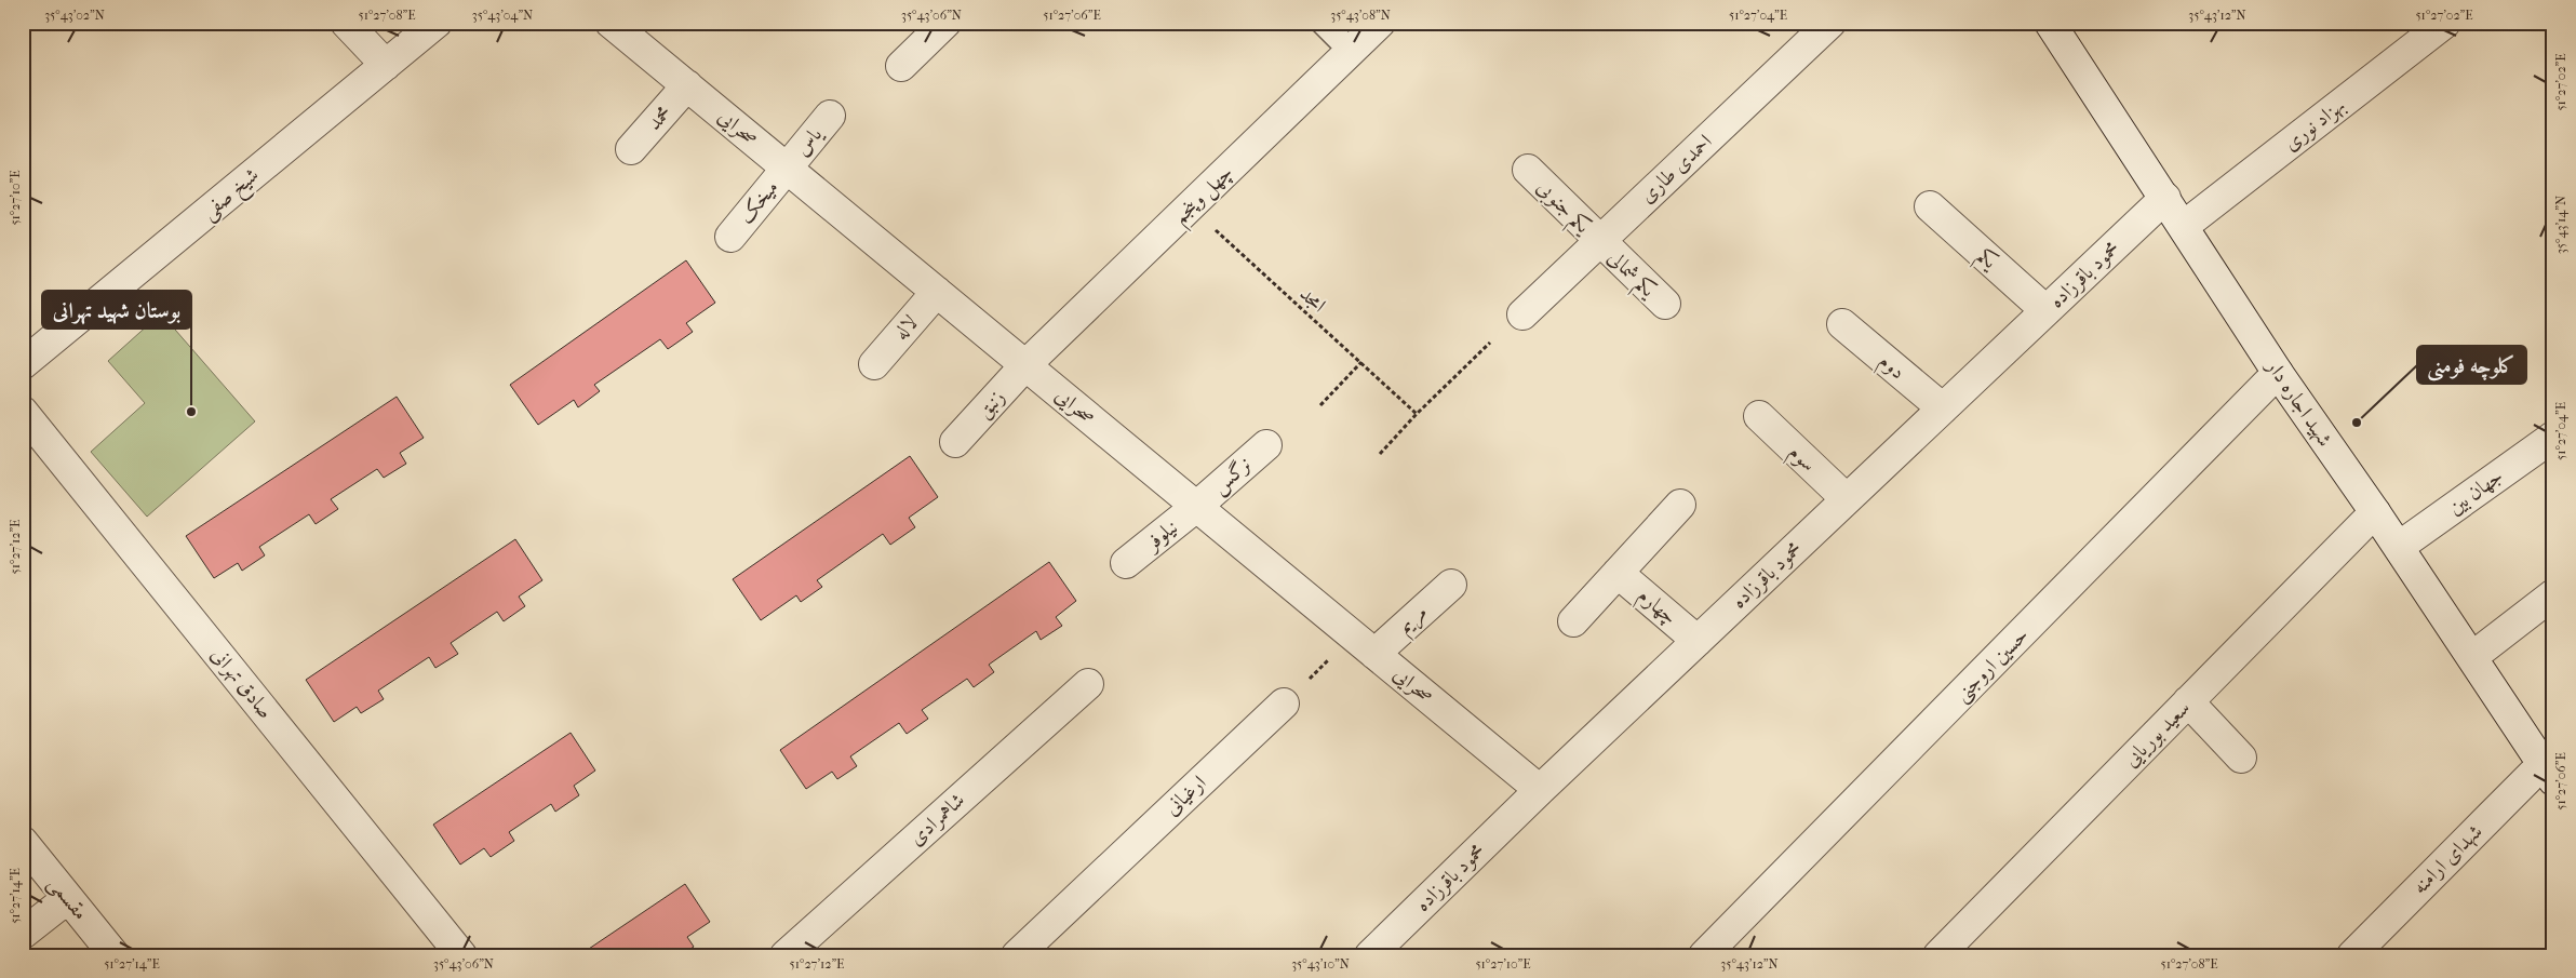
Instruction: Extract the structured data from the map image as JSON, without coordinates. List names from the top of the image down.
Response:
{
  "streets": {
    "street": [
      "محمد",
      "بهزاد نوری",
      "صحرایی",
      "یاس",
      "احمدی طاری",
      "شیخ صفی",
      "چهل وپنجم",
      "میخک",
      "یکم جنوبی",
      "یکم",
      "یکم شمالی",
      "محمود باقرزاده",
      "لاله",
      "دوم",
      "شهید اجاره دار",
      "زنبق",
      "سوم",
      "نرگس",
      "جهان‌ بین",
      "نیلوفر",
      "چهارم",
      "مریم",
      "حسین اروجنی",
      "صادق تهرانی",
      "سعید بوریایی",
      "ارغیانی",
      "شاهمرادی",
      "شهدای ارامنه",
      "مقسمی"
    ],
    "path": ["امجد"]
  },
  "crossings": [
    ["محمد", "صحرایی"],
    ["بهزاد نوری", "شهید اجاره دار"],
    ["صحرایی", "یاس"],
    ["صحرایی", "چهل وپنجم"],
    ["صحرایی", "میخک"],
    ["صحرایی", "محمود باقرزاده"],
    ["صحرایی", "لاله"],
    ["صحرایی", "زنبق"],
    ["صحرایی", "نرگس"],
    ["صحرایی", "نیلوفر"],
    ["صحرایی", "مریم"],
    ["یاس", "میخک"],
    ["احمدی طاری", "یکم جنوبی"],
    ["احمدی طاری", "یکم شمالی"],
    ["چهل وپنجم", "امجد"],
    ["چهل وپنجم", "زنبق"],
    ["یکم جنوبی", "یکم شمالی"],
    ["یکم", "محمود باقرزاده"],
    ["محمود باقرزاده", "دوم"],
    ["محمود باقرزاده", "شهید اجاره دار"],
    ["محمود باقرزاده", "سوم"],
    ["محمود باقرزاده", "چهارم"],
    ["شهید اجاره دار", "جهان‌ بین"],
    ["شهید اجاره دار", "حسین اروجنی"],
    ["شهید اجاره دار", "سعید بوریایی"],
    ["شهید اجاره دار", "شهدای ارامنه"],
    ["نرگس", "نیلوفر"]
  ],
  "places": ["بوستان شهید تهرانی", "کلوچه فومنی"],
  "coordinates": [
    "35°43'02\"N",
    "51°27'08\"E",
    "35°43'04\"N",
    "35°43'06\"N",
    "51°27'06\"E",
    "35°43'08\"N",
    "51°27'04\"E",
    "35°43'12\"N",
    "51°27'02\"E",
    "51°27'10\"E",
    "35°43'14\"N",
    "51°27'12\"E",
    "51°27'14\"E",
    "35°43'10\"N"
  ]
}
